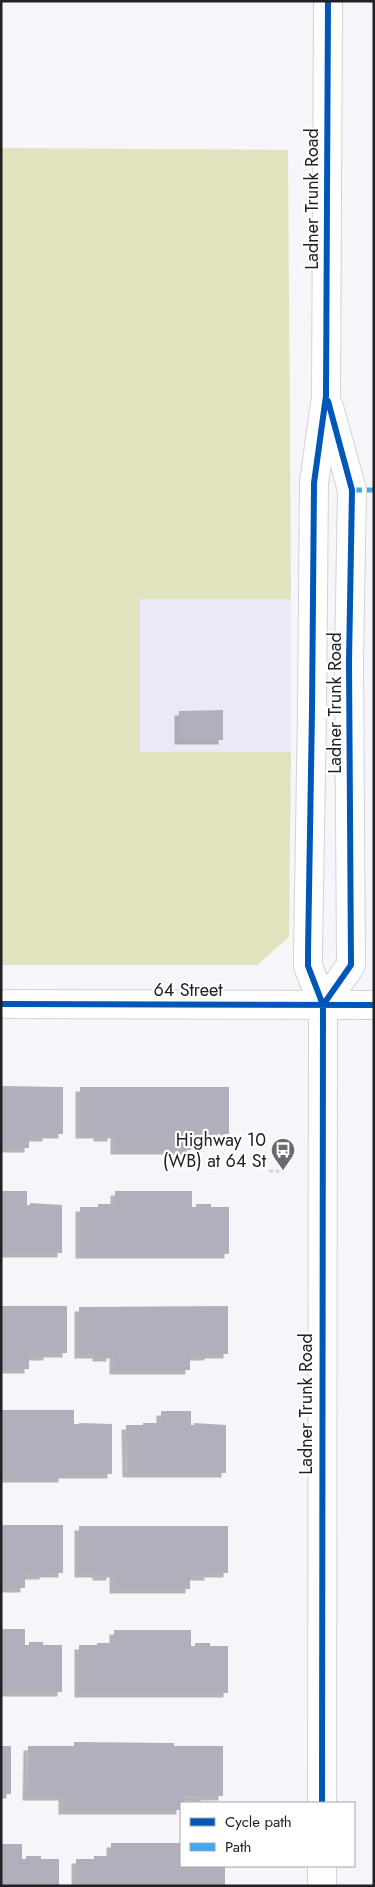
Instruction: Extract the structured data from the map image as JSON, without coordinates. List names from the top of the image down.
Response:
{
  "streets": {
    "main road": ["Ladner Trunk Road", "64 Street"]
  },
  "crossings": [
    ["Ladner Trunk Road", "64 Street"]
  ],
  "places": {
    "bus stop": ["Highway 10 (WB) at 64 St"]
  },
  "legend": ["Cycle path", "Path"]
}
